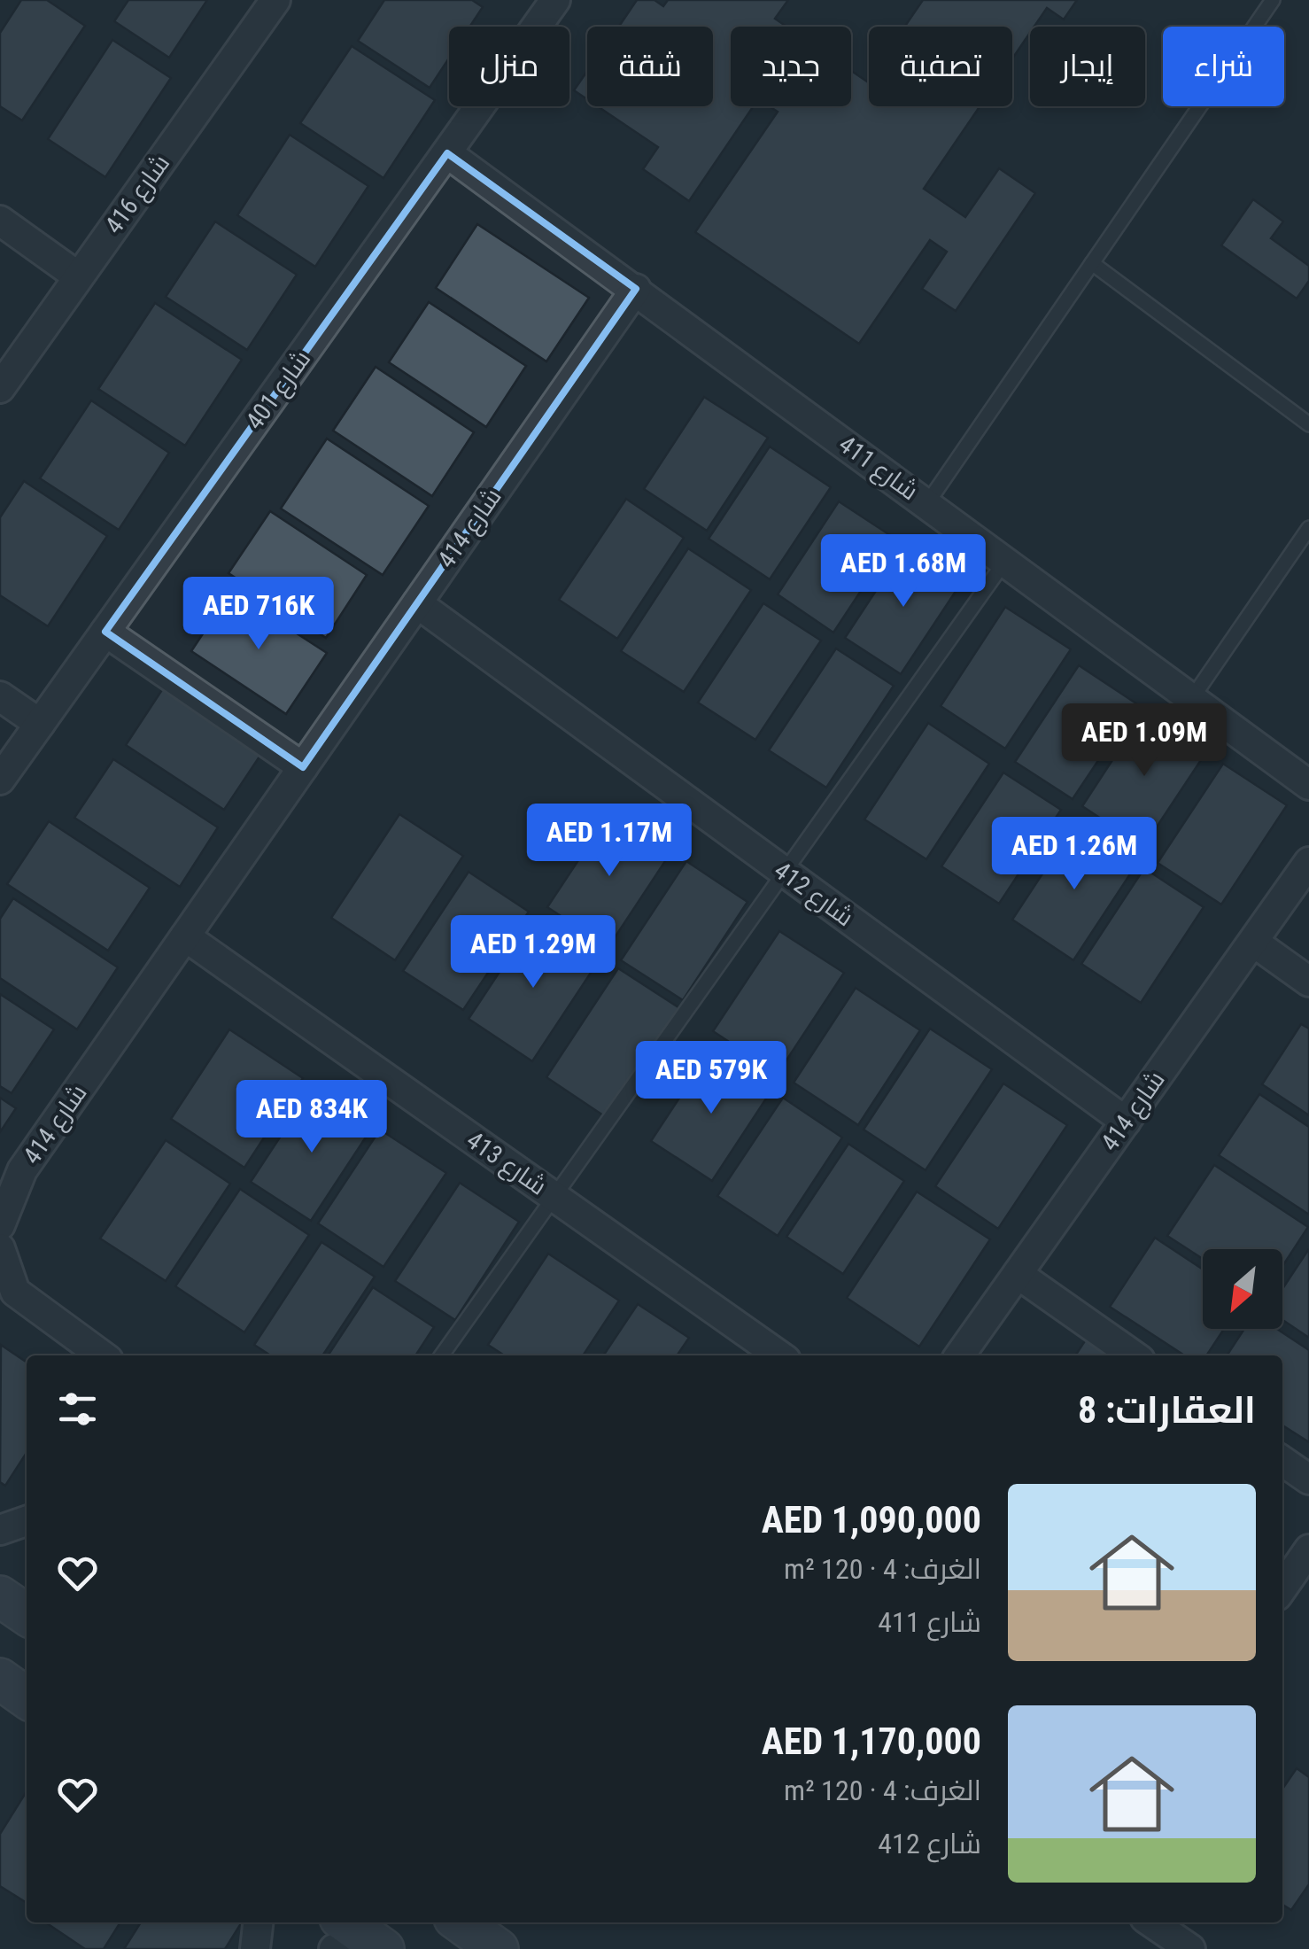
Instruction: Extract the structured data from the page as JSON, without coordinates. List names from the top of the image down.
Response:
{
  "streets": {
    "street": [
      "شارع 416",
      "شارع 401",
      "شارع 411",
      "شارع 414",
      "شارع 412",
      "شارع 413"
    ]
  },
  "crossings": [
    ["شارع 401", "شارع 411"],
    ["شارع 411", "شارع 414"],
    ["شارع 414", "شارع 412"],
    ["شارع 414", "شارع 413"]
  ],
  "north": "bottom left",
  "page": {
    "chip": [
      "شراء",
      "إيجار",
      "تصفية",
      "جديد",
      "شقة",
      "منزل"
    ],
    "price": [
      "AED 1.68M",
      "AED 716K",
      "AED 1.09M",
      "AED 1.17M",
      "AED 1.26M",
      "AED 1.29M",
      "AED 579K",
      "AED 834K"
    ],
    "heading": "العقارات: 8",
    "list": [
      {
        "name": "AED 1,090,000",
        "note": "الغرف: 4 · 120 m² · شارع 411"
      },
      {
        "name": "AED 1,170,000",
        "note": "الغرف: 4 · 120 m² · شارع 412"
      }
    ]
  }
}
